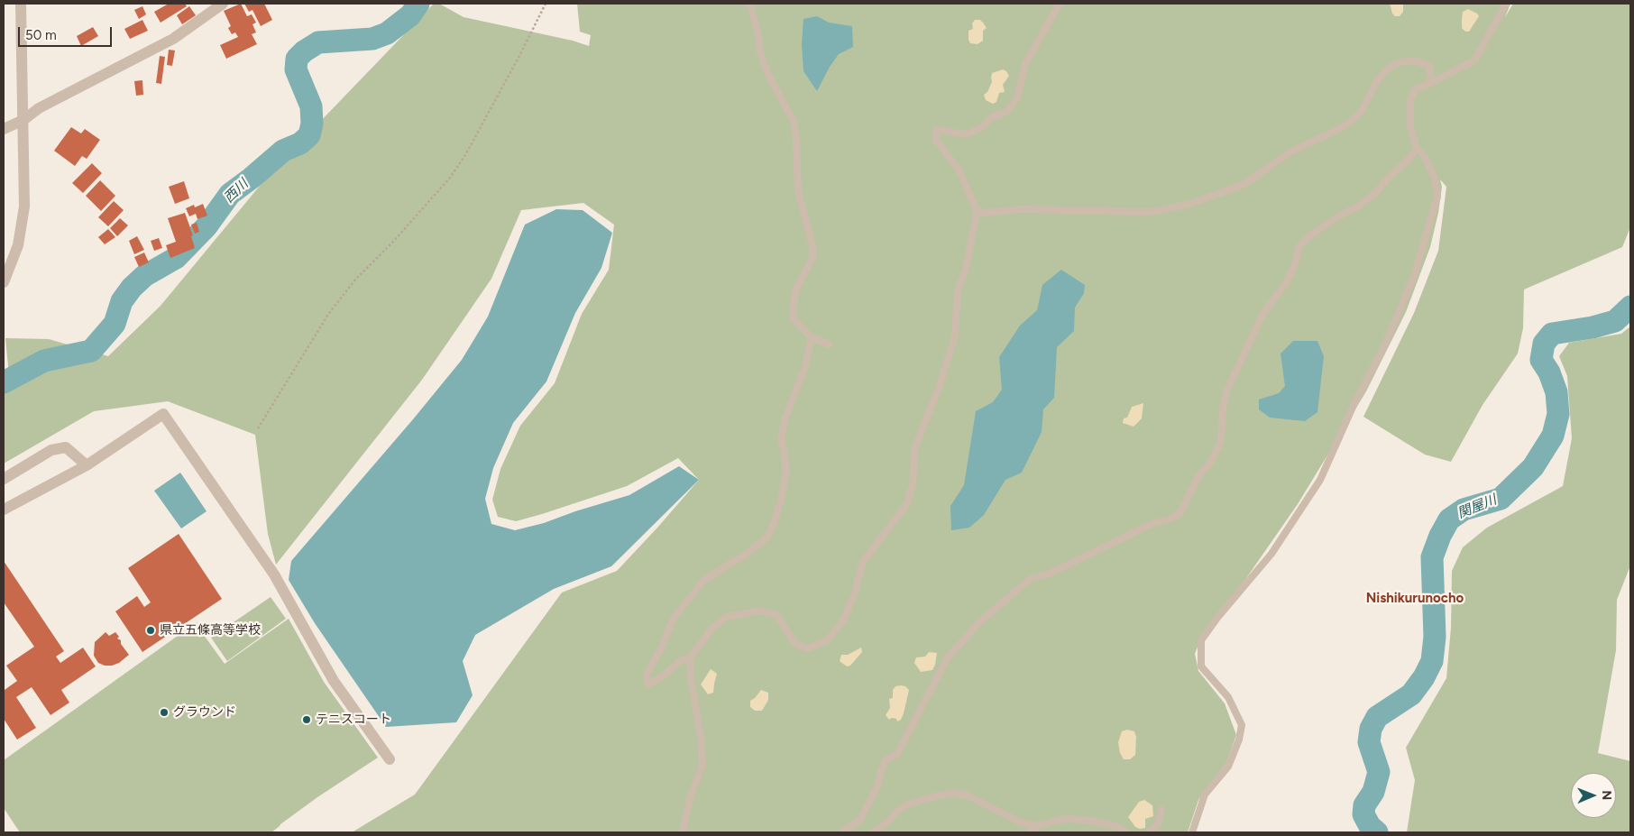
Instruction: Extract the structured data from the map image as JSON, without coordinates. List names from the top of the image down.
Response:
{
  "districts": ["Nishikurunocho"],
  "water": ["西川", "関屋川"],
  "places": ["県立五條高等学校", "グラウンド", "テニスコート"],
  "scale_bar": "50 m",
  "north": "right"
}
